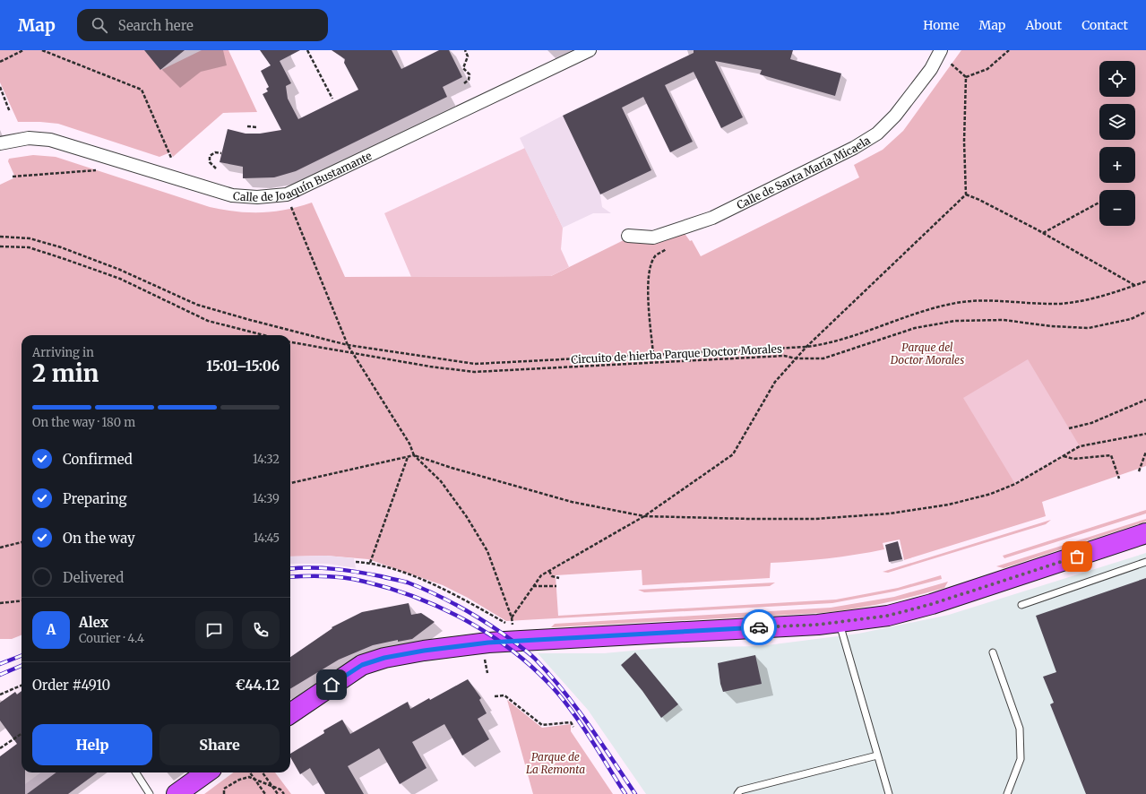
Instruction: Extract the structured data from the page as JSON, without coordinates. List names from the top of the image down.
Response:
{
  "streets": {
    "street": ["Calle de Santa María Micaela", "Calle de Joaquín Bustamante"],
    "path": ["Circuito de hierba Parque Doctor Morales"]
  },
  "parks": ["Parque del Doctor Morales", "Parque de La Remonta"],
  "page": {
    "header": "Map",
    "search": "Search here",
    "nav": [
      "Home",
      "Map",
      "About",
      "Contact"
    ],
    "map_buttons": ["+", "−"],
    "heading": ["2 min", "Arriving in", "15:01–15:06"],
    "panel": [
      "Alex",
      "Courier · 4.4",
      "Order #4910",
      "€44.12"
    ],
    "bar": "On the way · 180 m",
    "list": [
      ["Confirmed", "14:32"],
      ["Preparing", "14:39"],
      ["On the way", "14:45"],
      "Delivered"
    ],
    "round": "A",
    "buttons": ["Help", "Share"]
  }
}
